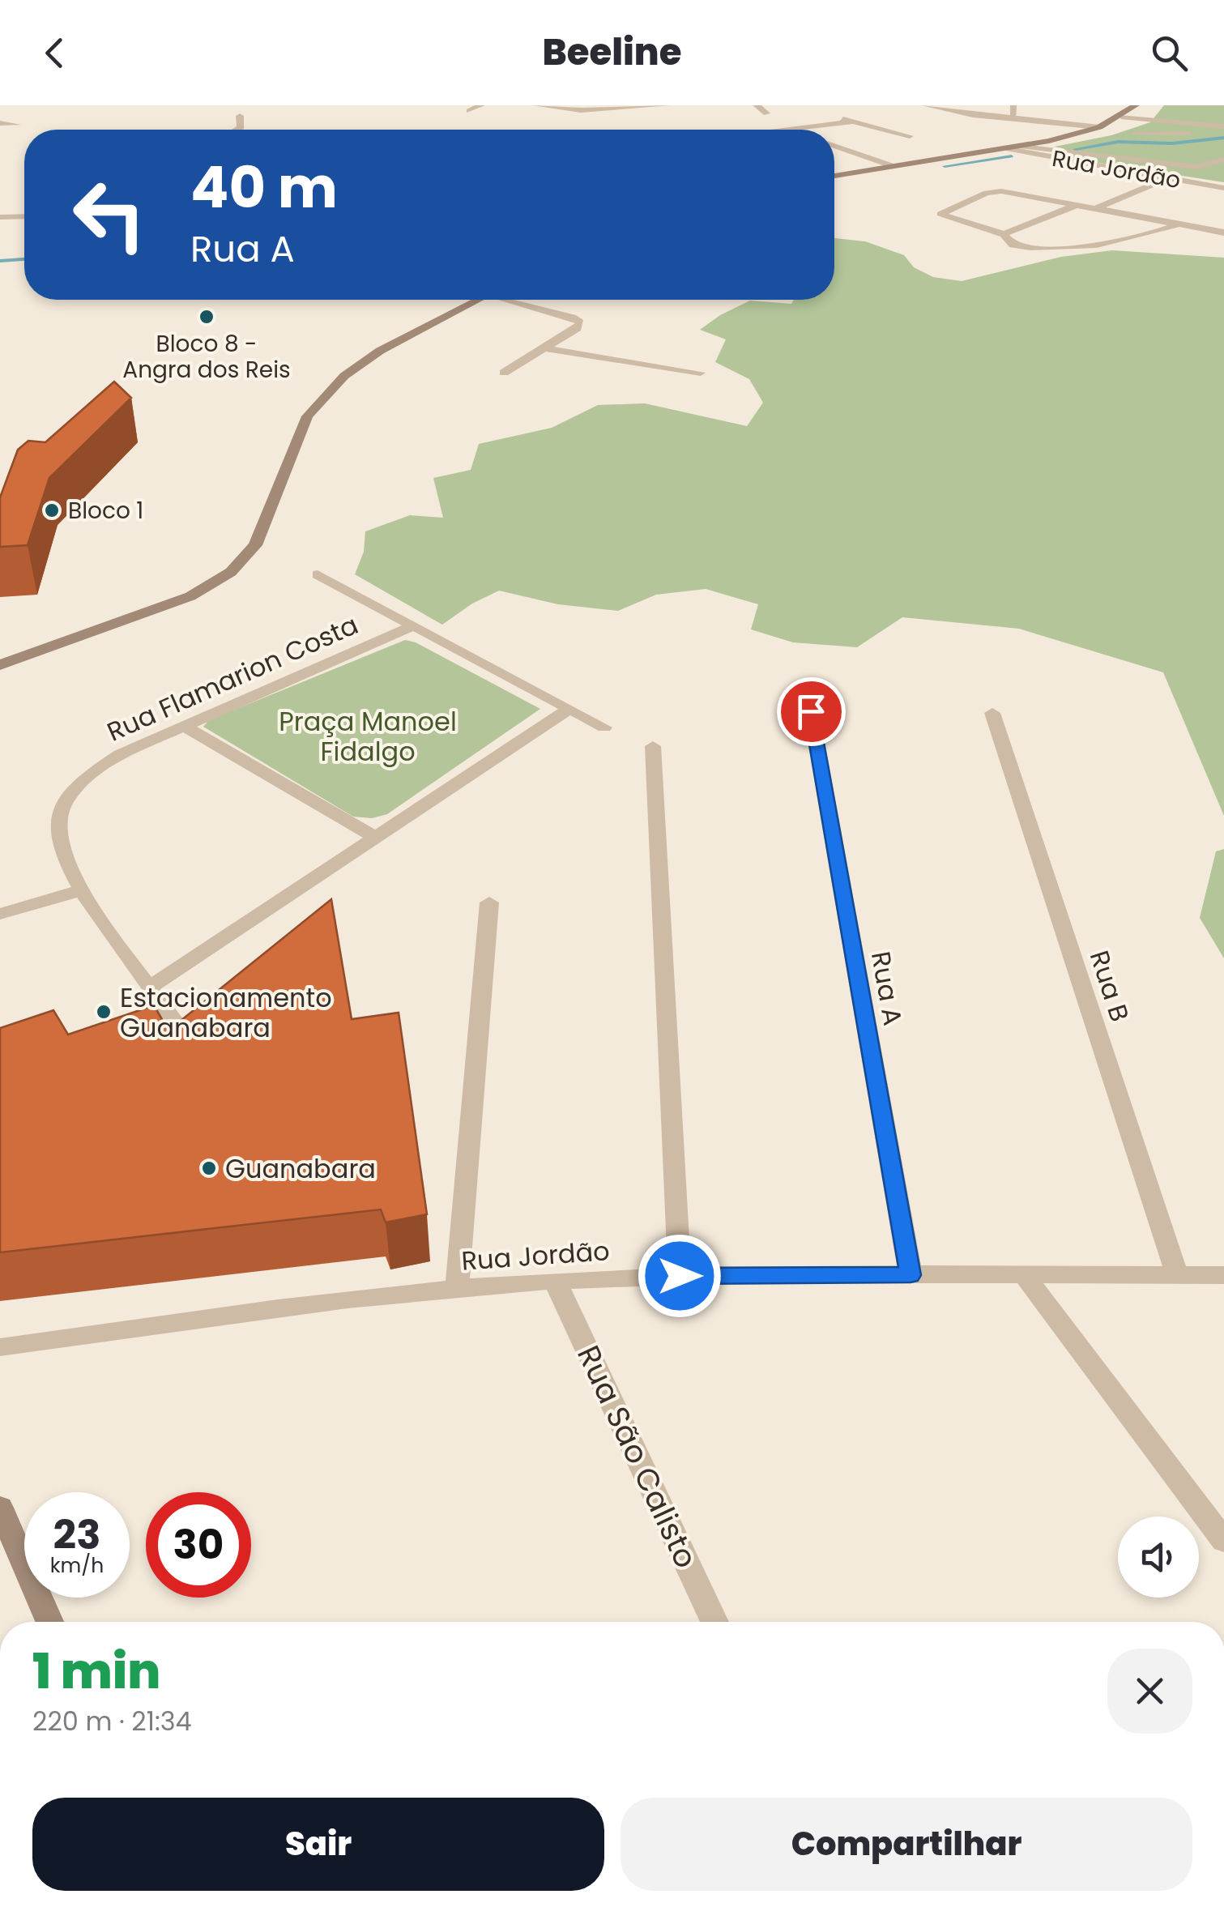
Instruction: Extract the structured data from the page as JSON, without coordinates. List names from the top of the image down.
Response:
{
  "streets": {
    "street": [
      "Rua Jordão",
      "Rua Flamarion Costa",
      "Rua B",
      "Rua A",
      "Rua São Calisto"
    ]
  },
  "crossings": [
    ["Rua Jordão", "Rua B"],
    ["Rua Jordão", "Rua A"],
    ["Rua Jordão", "Rua São Calisto"]
  ],
  "parks": ["Praça Manoel Fidalgo"],
  "places": [
    "Bloco 8 - Angra dos Reis",
    "Bloco 1",
    "Estacionamento Guanabara",
    "Guanabara"
  ],
  "page": {
    "header": "Beeline",
    "turn": ["40 m", "Rua A"],
    "speed": "23 km/h",
    "limit": "30",
    "heading": ["1 min", "220 m · 21:34"],
    "buttons": ["Sair", "Compartilhar"]
  }
}
